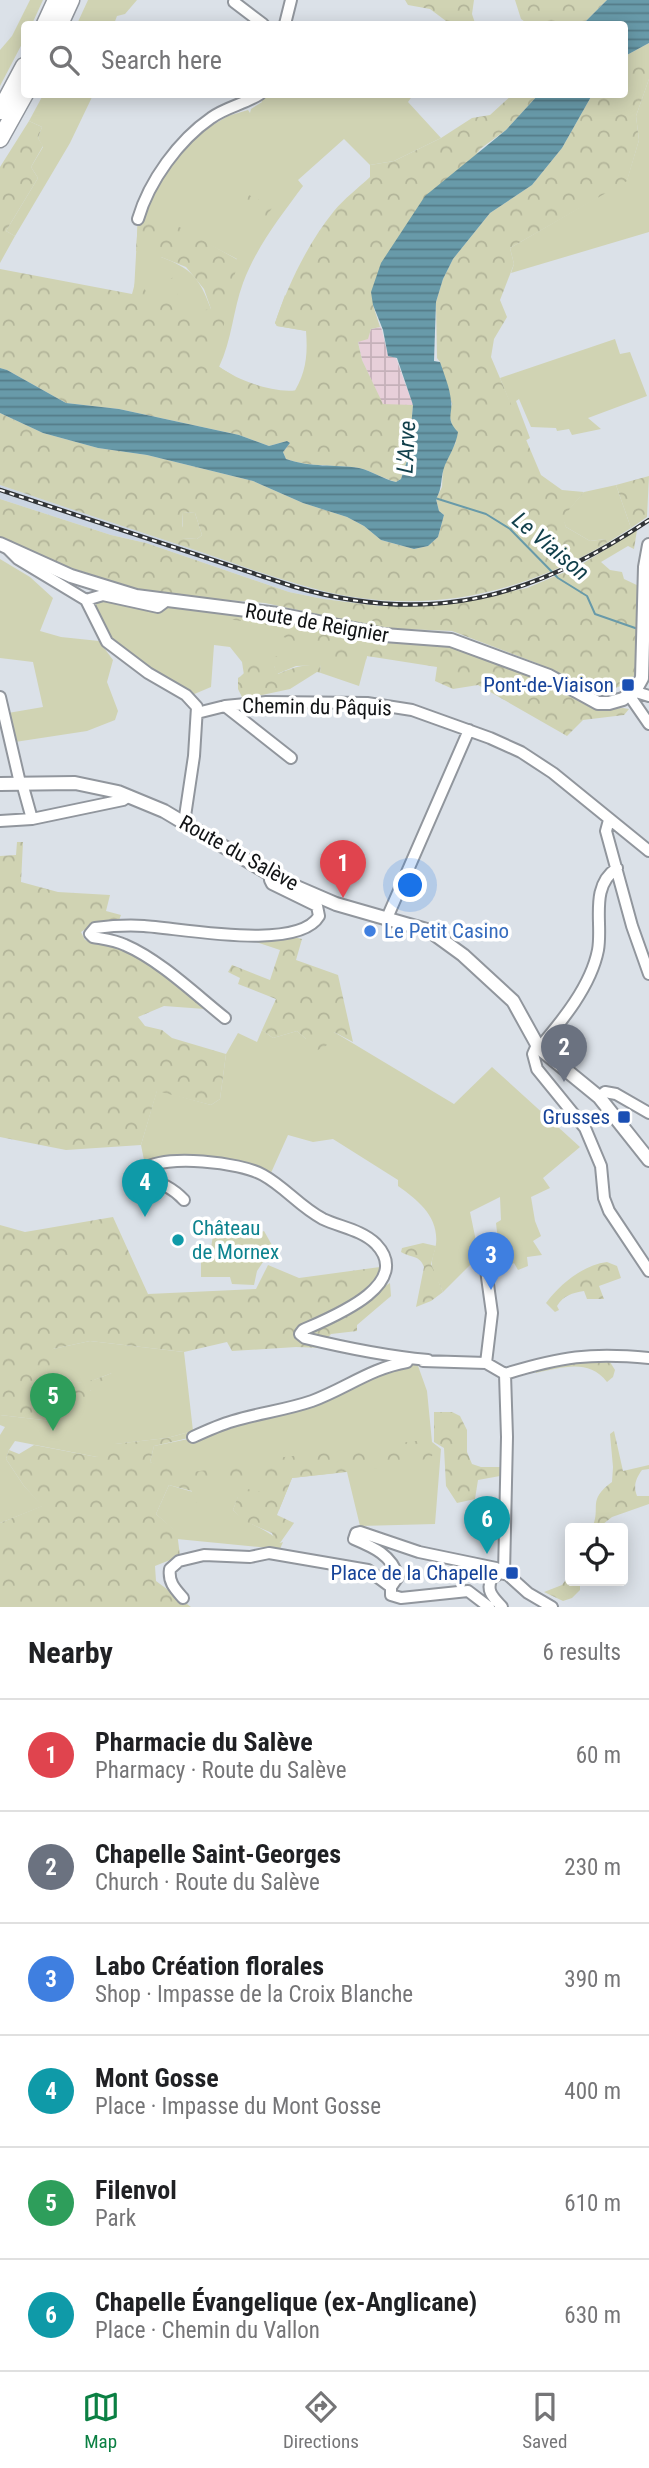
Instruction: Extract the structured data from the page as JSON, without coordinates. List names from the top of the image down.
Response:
{
  "streets": {
    "main road": ["Route de Reignier", "Route du Salève"],
    "street": ["Chemin du Pâquis"]
  },
  "water": ["L'Arve", "Le Viaison"],
  "places": {
    "transit": ["Pont-de-Viaison", "Grusses", "Place de la Chapelle"],
    "other": ["Le Petit Casino", "Château de Mornex"]
  },
  "page": {
    "search": "Search here",
    "pins": [
      "1",
      "2",
      "4",
      "3",
      "5",
      "6"
    ],
    "heading": ["Nearby", "6 results"],
    "list": [
      {
        "mark": "1",
        "name": "Pharmacie du Salève",
        "note": "Pharmacy · Route du Salève",
        "value": "60 m"
      },
      {
        "mark": "2",
        "name": "Chapelle Saint-Georges",
        "note": "Church · Route du Salève",
        "value": "230 m"
      },
      {
        "mark": "3",
        "name": "Labo Création florales",
        "note": "Shop · Impasse de la Croix Blanche",
        "value": "390 m"
      },
      {
        "mark": "4",
        "name": "Mont Gosse",
        "note": "Place · Impasse du Mont Gosse",
        "value": "400 m"
      },
      {
        "mark": "5",
        "name": "Filenvol",
        "note": "Park",
        "value": "610 m"
      },
      {
        "mark": "6",
        "name": "Chapelle Évangelique (ex-Anglicane)",
        "note": "Place · Chemin du Vallon",
        "value": "630 m"
      }
    ],
    "nav": ["Map", "Directions", "Saved"]
  }
}
